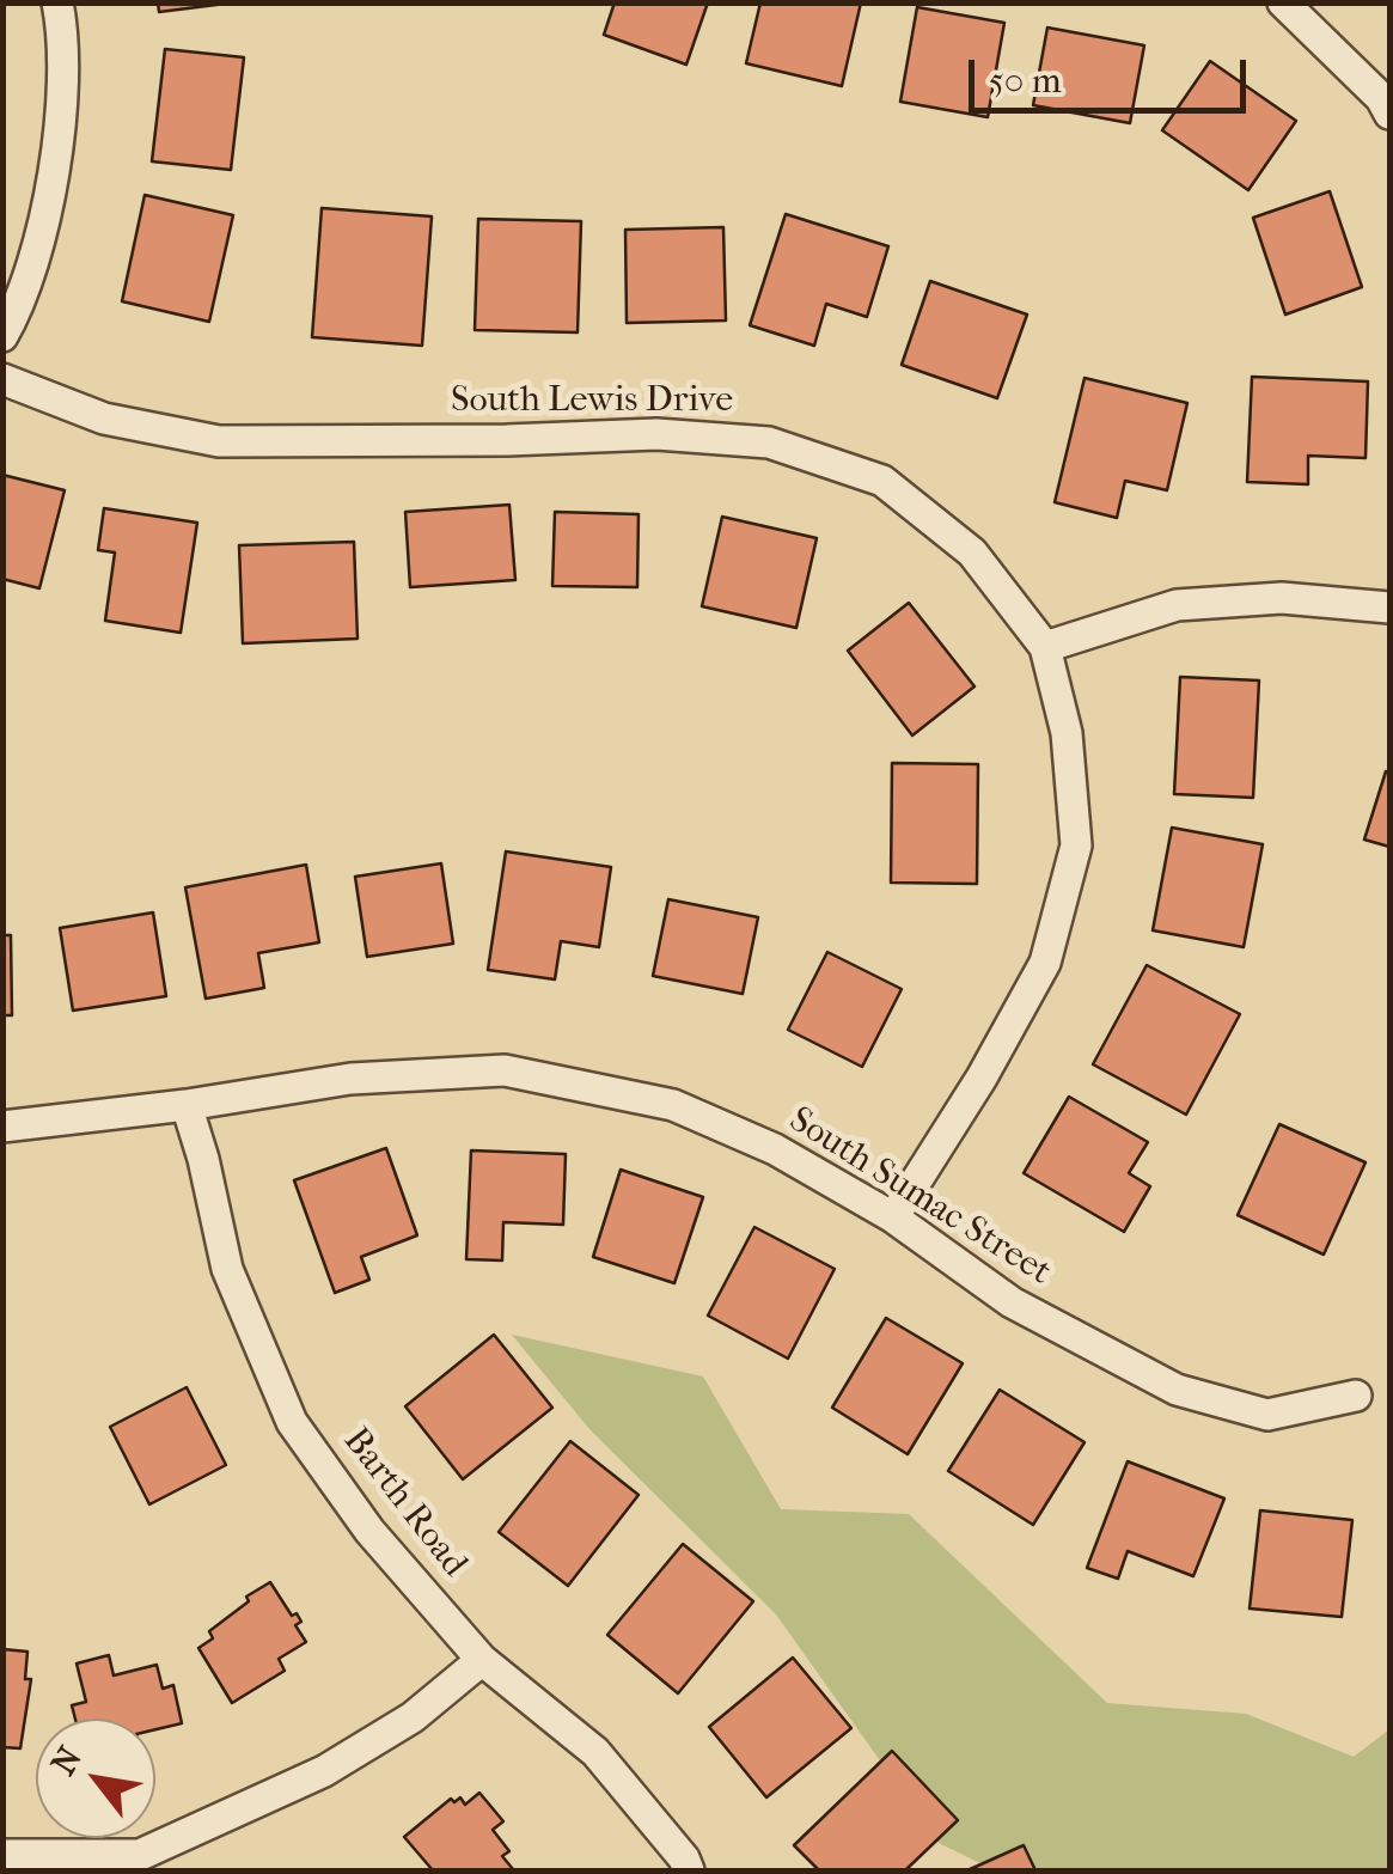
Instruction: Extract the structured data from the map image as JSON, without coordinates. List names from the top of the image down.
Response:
{
  "streets": {
    "street": ["South Lewis Drive", "South Sumac Street", "Barth Road"]
  },
  "crossings": [
    ["South Sumac Street", "Barth Road"]
  ],
  "scale_bar": "50 m",
  "north": "top left"
}
